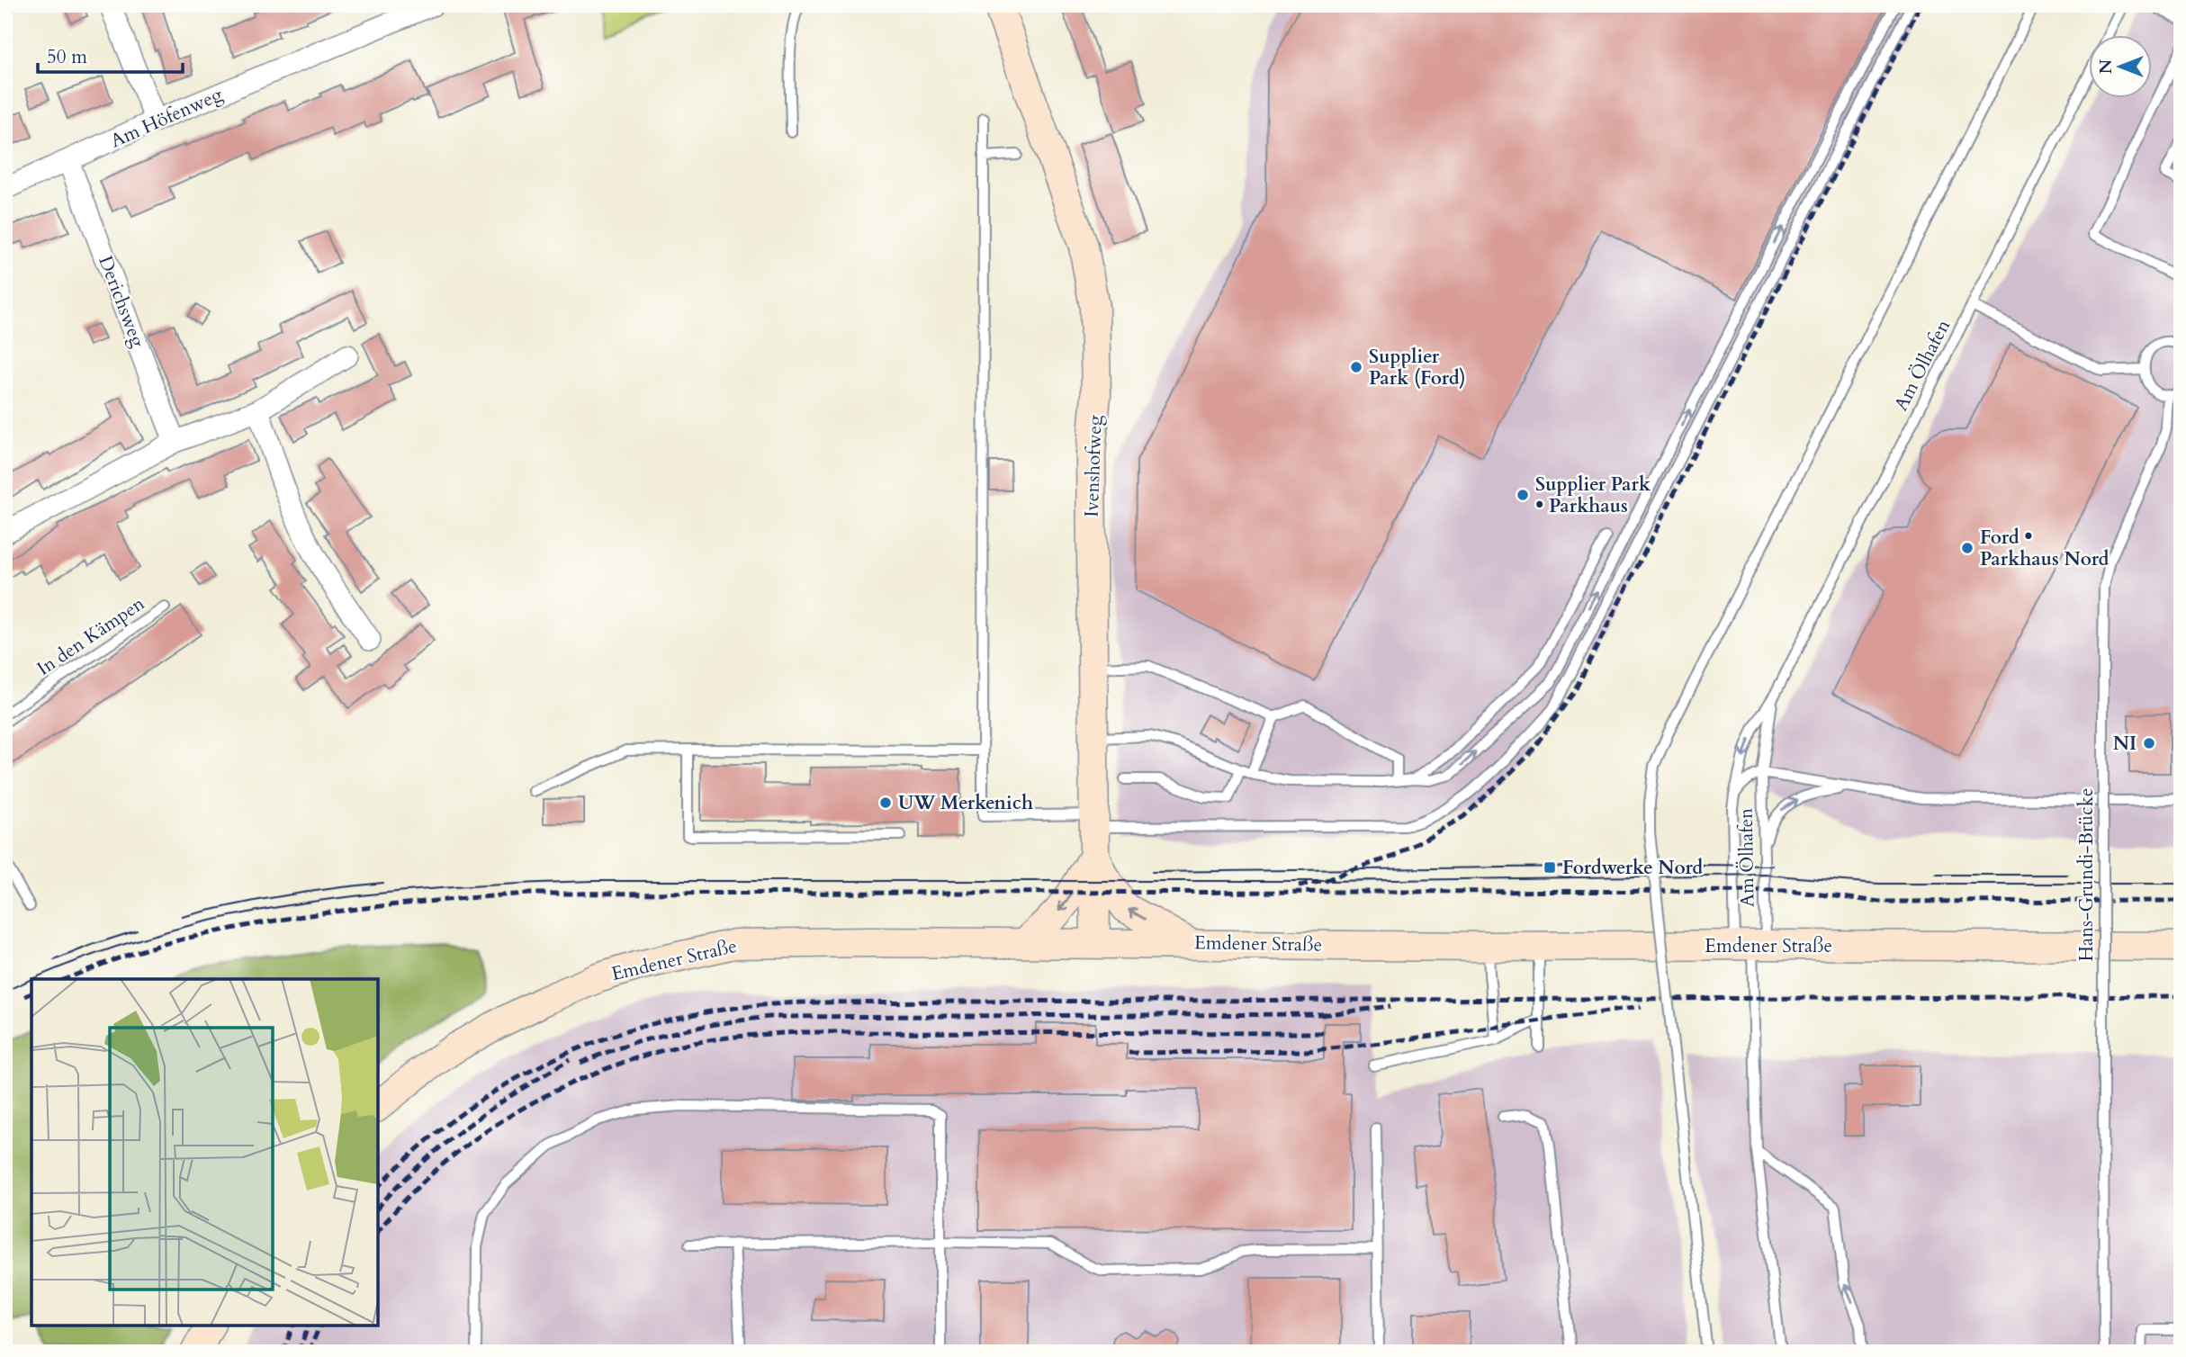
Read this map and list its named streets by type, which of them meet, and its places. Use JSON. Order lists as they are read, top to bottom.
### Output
{
  "streets": {
    "street": [
      "Am Höfenweg",
      "Derichsweg",
      "Ivenshofweg",
      "Emdener Straße"
    ],
    "lane": ["Am Ölhafen", "In den Kämpen", "Hans-Grundi-Brücke"]
  },
  "crossings": [
    ["Am Höfenweg", "Derichsweg"],
    ["Am Ölhafen", "Emdener Straße"],
    ["Ivenshofweg", "Emdener Straße"]
  ],
  "places": {
    "other": [
      "Supplier Park (Ford)",
      "Supplier Park • Parkhaus",
      "Ford • Parkhaus Nord",
      "NI",
      "UW Merkenich"
    ],
    "transit": ["Fordwerke Nord"]
  },
  "scale_bar": "50 m",
  "north": "left"
}
